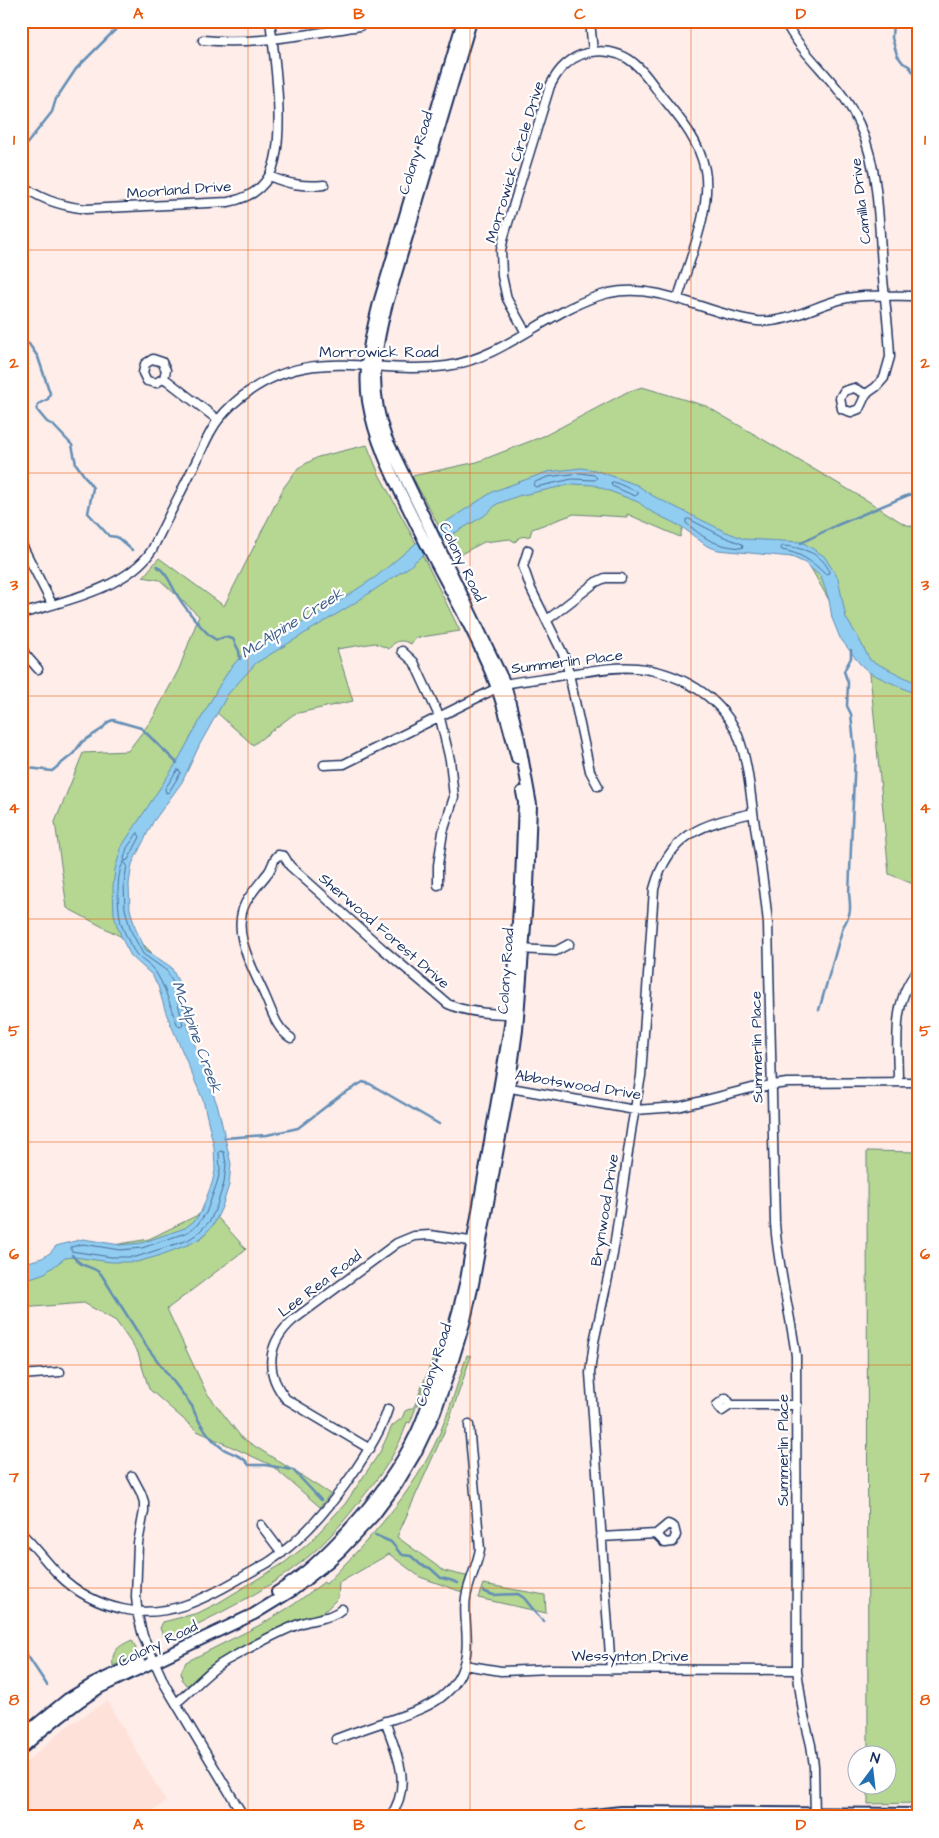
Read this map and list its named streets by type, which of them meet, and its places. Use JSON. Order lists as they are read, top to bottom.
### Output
{
  "streets": {
    "main road": ["Colony Road"],
    "street": [
      "Morrowick Circle Drive",
      "Moorland Drive",
      "Camilla Drive",
      "Morrowick Road",
      "Summerlin Place",
      "Sherwood Forest Drive",
      "Abbotswood Drive",
      "Brynwood Drive",
      "Lee Rea Road",
      "Wessynton Drive"
    ]
  },
  "crossings": [
    ["Colony Road", "Morrowick Road"],
    ["Colony Road", "Summerlin Place"],
    ["Colony Road", "Sherwood Forest Drive"],
    ["Colony Road", "Abbotswood Drive"],
    ["Colony Road", "Lee Rea Road"],
    ["Morrowick Circle Drive", "Morrowick Road"],
    ["Camilla Drive", "Morrowick Road"],
    ["Summerlin Place", "Abbotswood Drive"],
    ["Summerlin Place", "Brynwood Drive"],
    ["Summerlin Place", "Wessynton Drive"],
    ["Abbotswood Drive", "Brynwood Drive"],
    ["Brynwood Drive", "Wessynton Drive"]
  ],
  "water": ["McAlpine Creek"],
  "north": "top",
  "grid": {
    "columns": [
      "A",
      "B",
      "C",
      "D"
    ],
    "rows": [
      "1",
      "2",
      "3",
      "4",
      "5",
      "6",
      "7",
      "8"
    ]
  }
}
